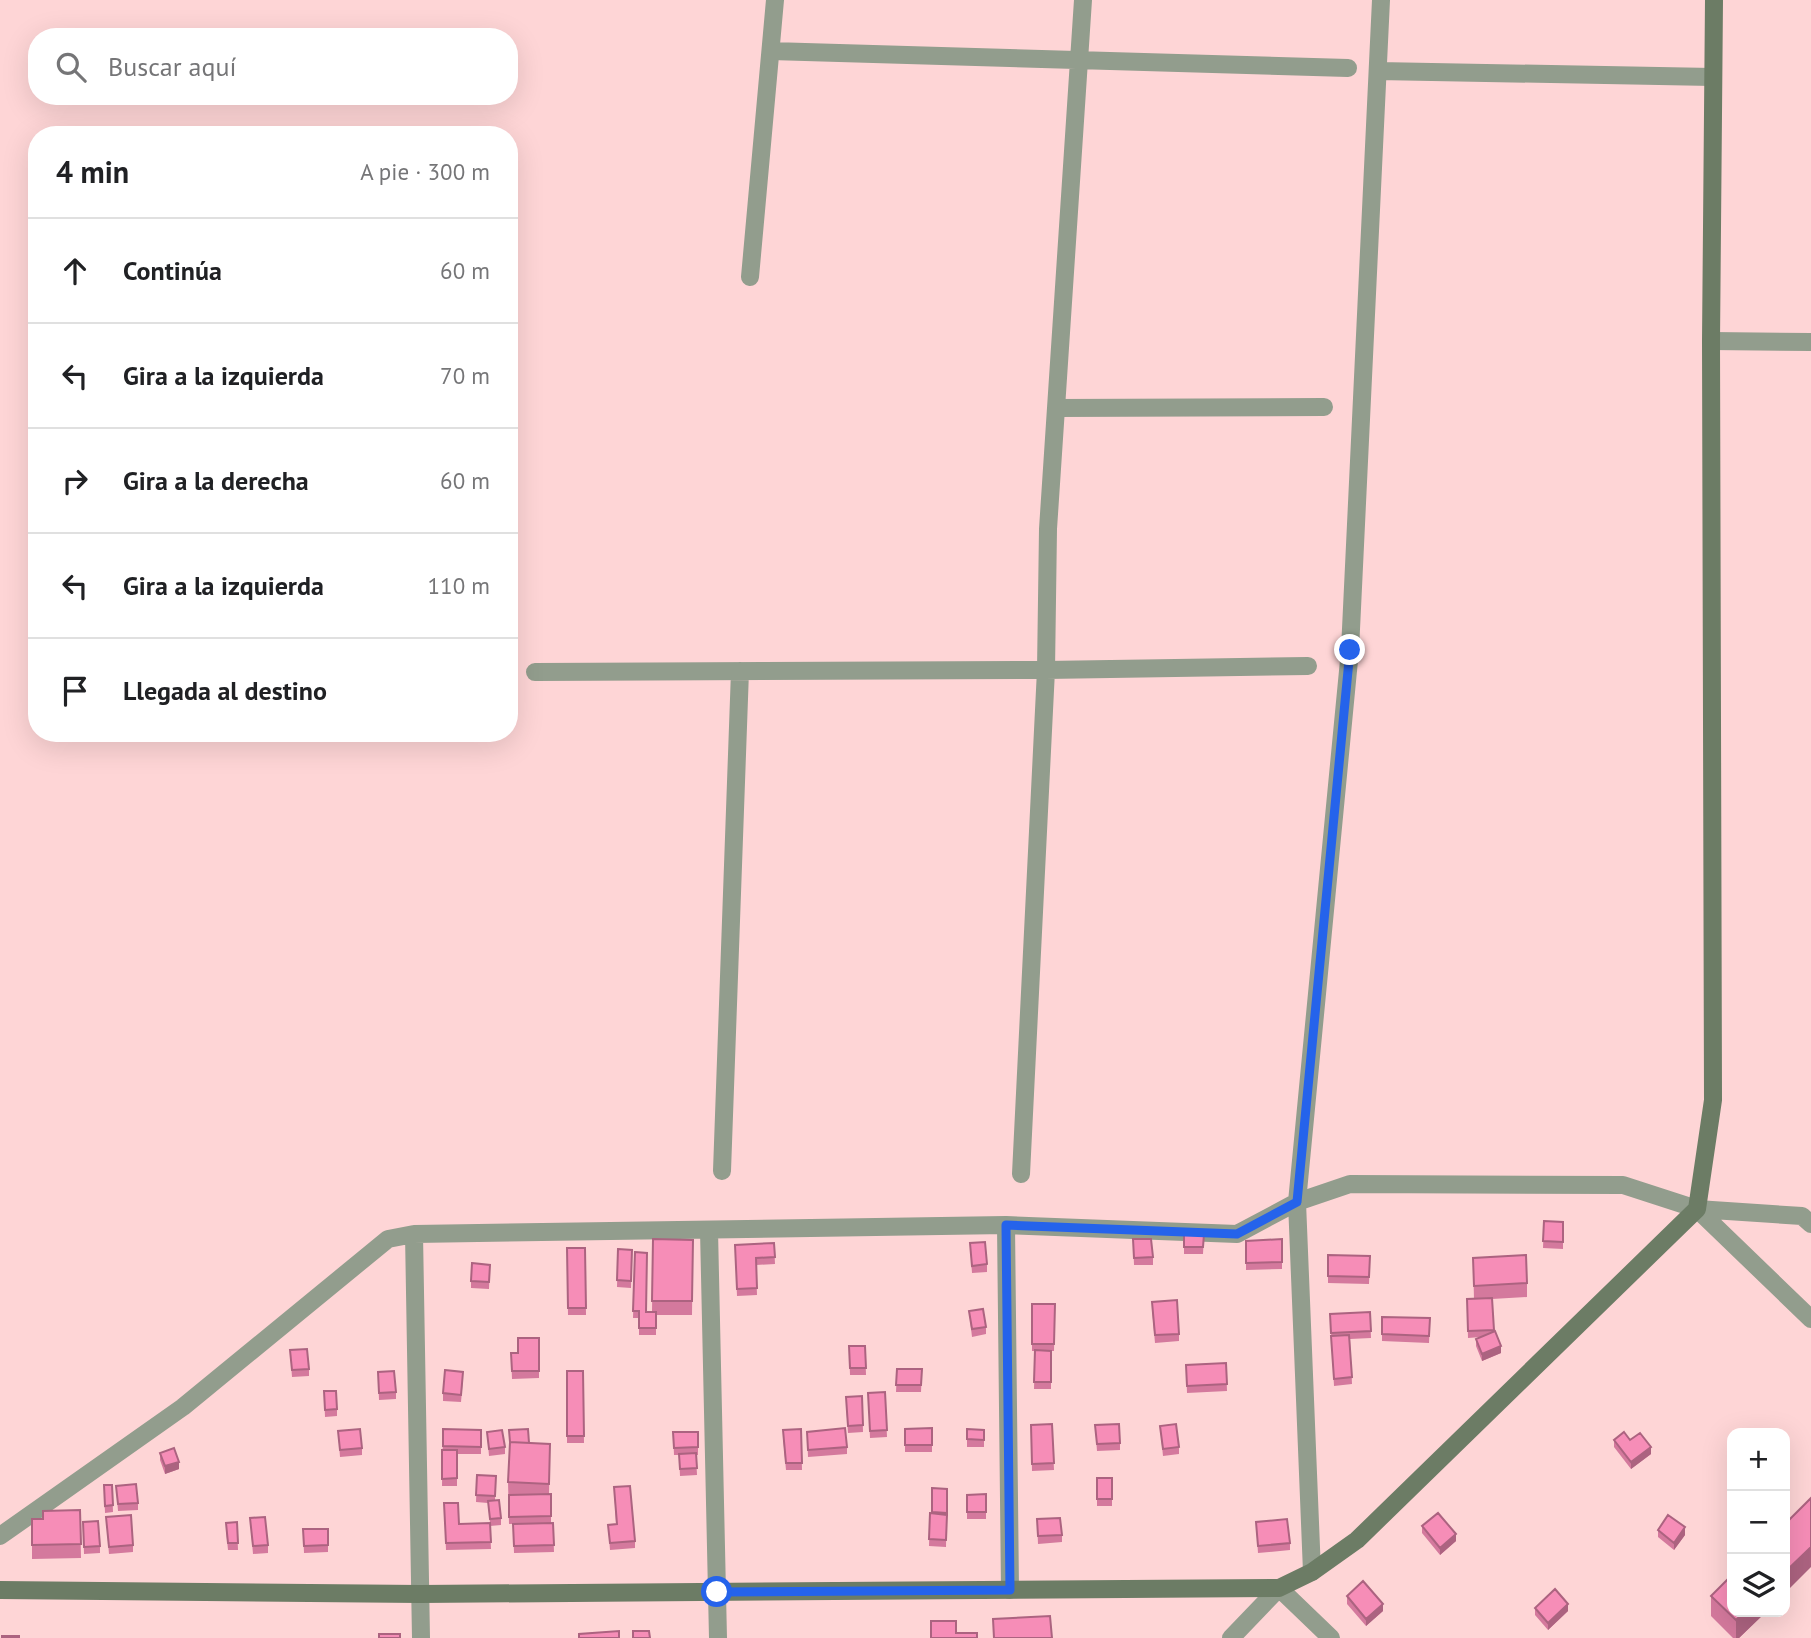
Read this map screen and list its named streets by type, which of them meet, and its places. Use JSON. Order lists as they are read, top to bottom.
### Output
{
  "page": {
    "search": "Buscar aquí",
    "heading": ["4 min", "A pie · 300 m"],
    "list": [
      ["Continúa", "60 m"],
      ["Gira a la izquierda", "70 m"],
      ["Gira a la derecha", "60 m"],
      ["Gira a la izquierda", "110 m"],
      "Llegada al destino"
    ],
    "map_buttons": ["+", "−"]
  }
}
